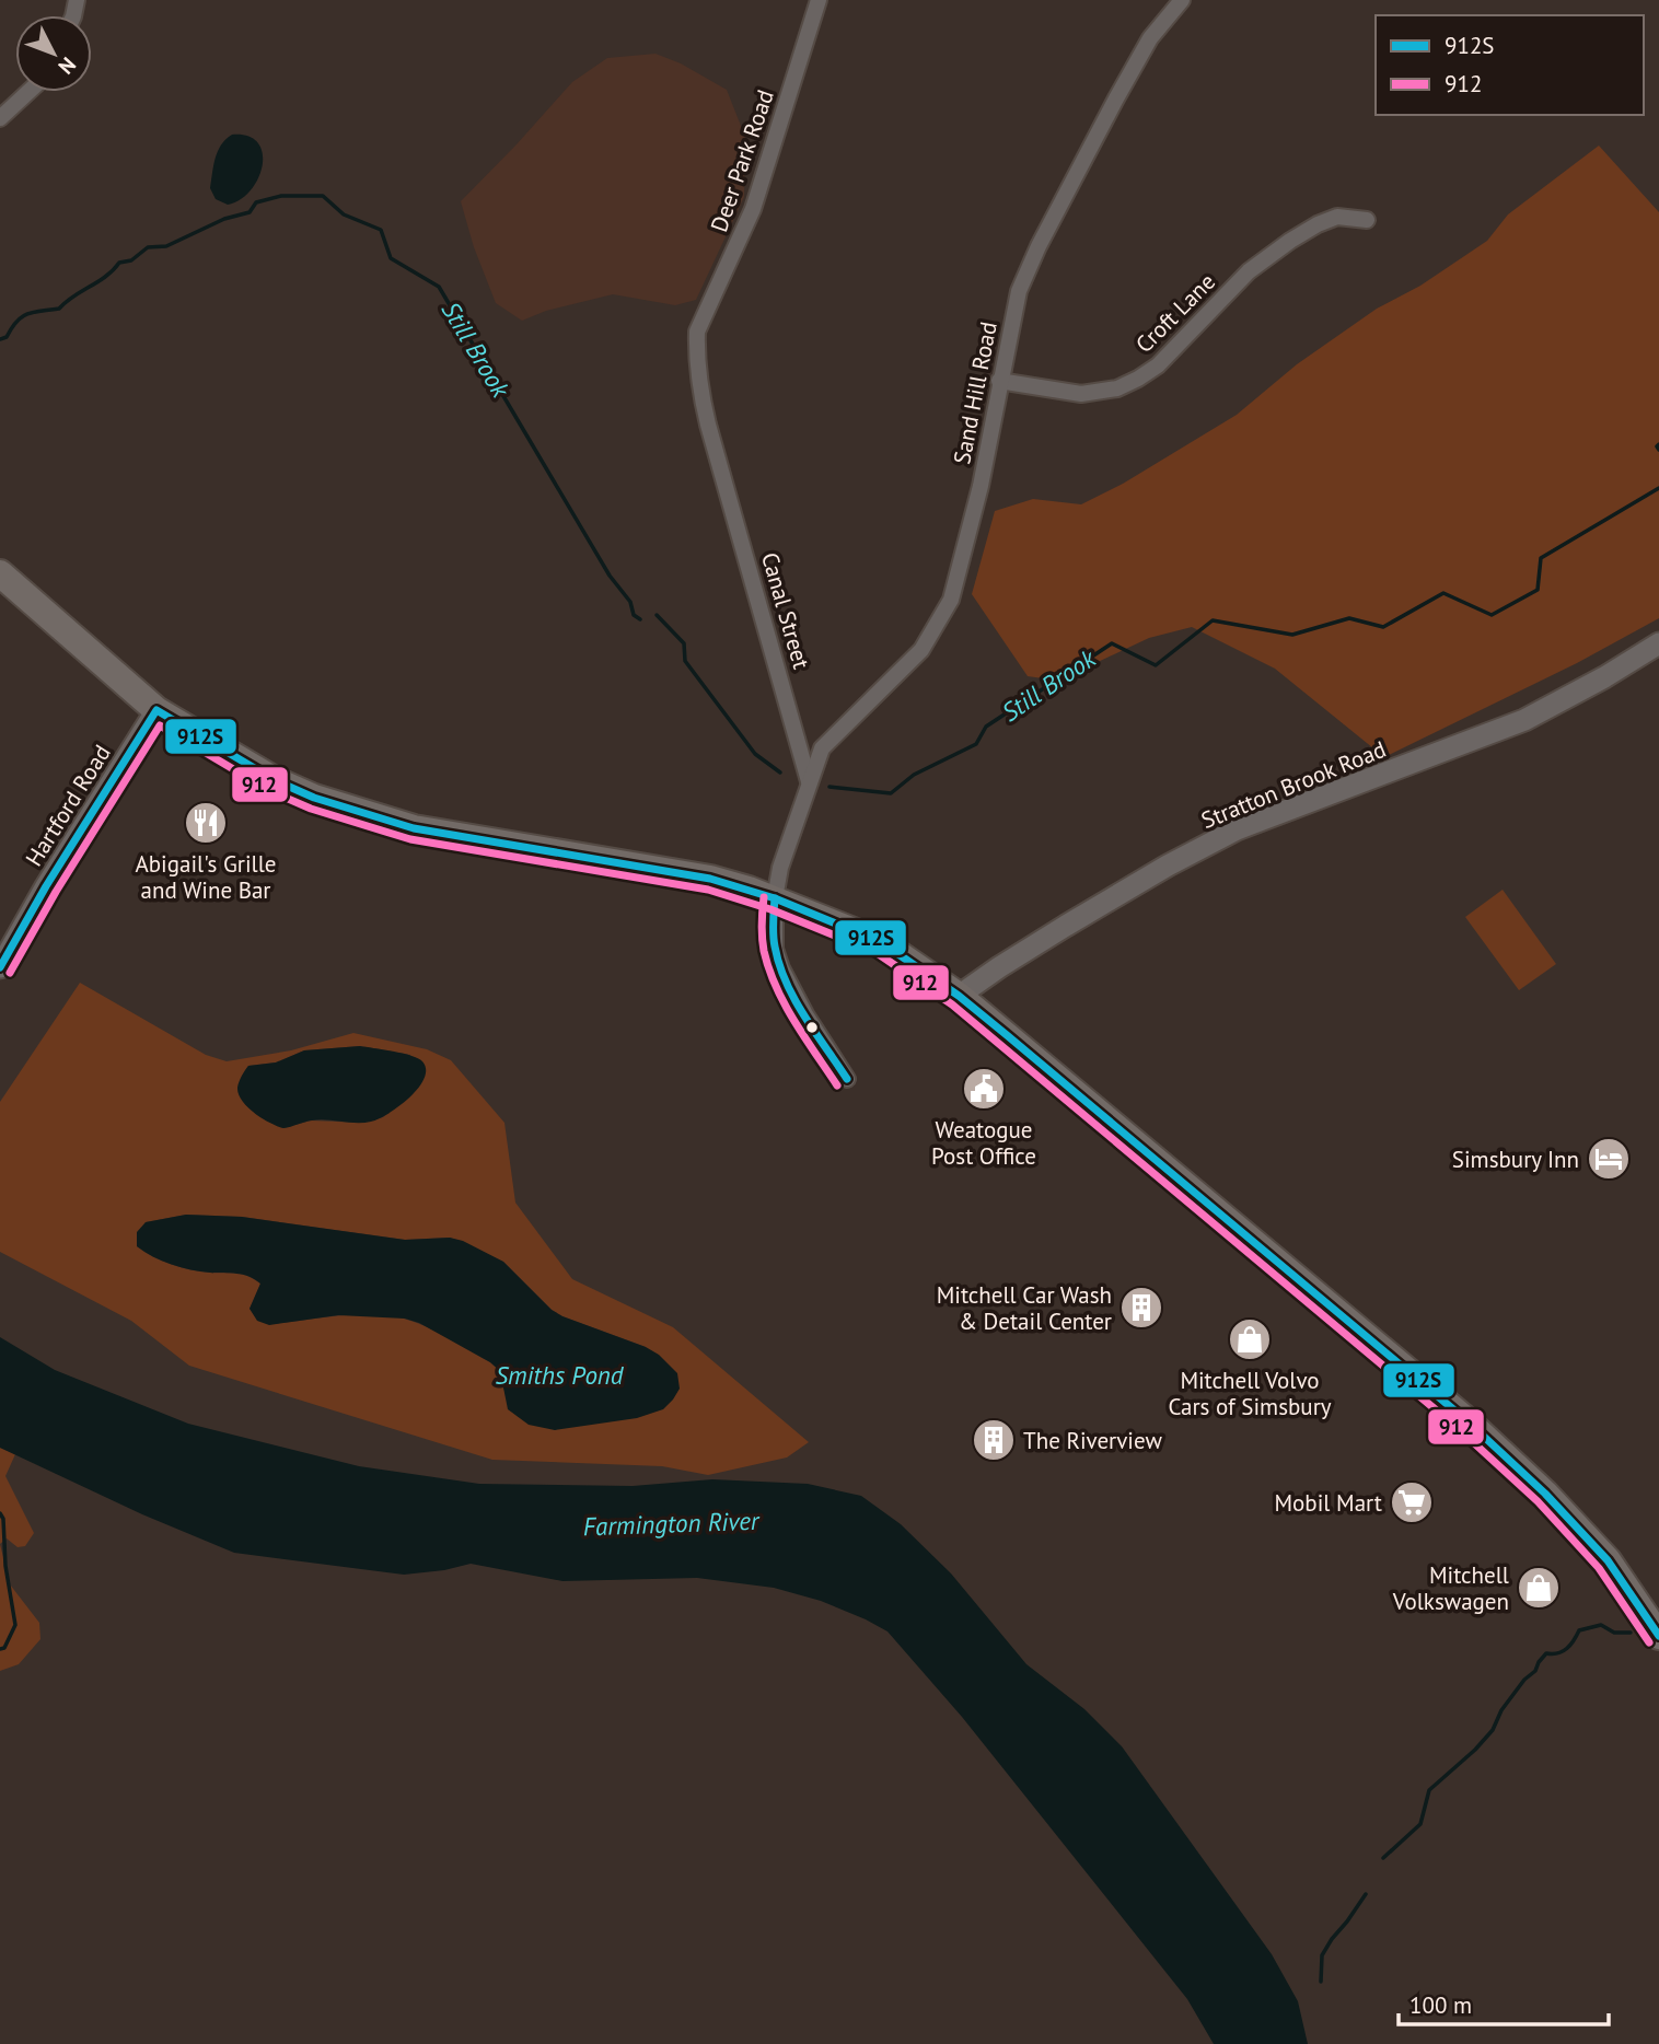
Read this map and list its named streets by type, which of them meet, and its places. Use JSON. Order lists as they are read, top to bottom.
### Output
{
  "streets": {
    "street": [
      "Deer Park Road",
      "Croft Lane",
      "Sand Hill Road",
      "Canal Street",
      "Stratton Brook Road",
      "Hartford Road"
    ]
  },
  "crossings": [
    ["Deer Park Road", "Canal Street"],
    ["Croft Lane", "Sand Hill Road"],
    ["Sand Hill Road", "Canal Street"]
  ],
  "water": ["Still Brook", "Smiths Pond", "Farmington River"],
  "places": {
    "restaurant": ["Abigail's Grille and Wine Bar"],
    "public building": ["Weatogue Post Office"],
    "hotel": ["Simsbury Inn"],
    "building": ["Mitchell Car Wash & Detail Center", "The Riverview"],
    "shop": ["Mitchell Volvo Cars of Simsbury", "Mitchell Volkswagen"],
    "supermarket": ["Mobil Mart"]
  },
  "lines": ["transit line 912S", "transit line 912"],
  "legend": ["912S", "912"],
  "scale_bar": "100 m",
  "north": "bottom right"
}
